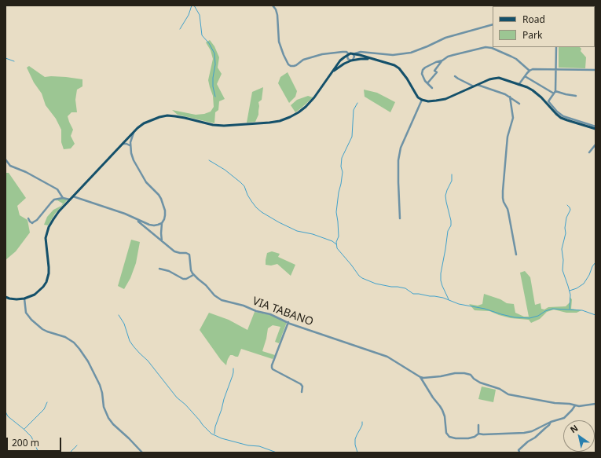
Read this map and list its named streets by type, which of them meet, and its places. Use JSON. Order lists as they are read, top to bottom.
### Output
{
  "streets": {
    "street": ["VIA TABANO"]
  },
  "legend": ["Road", "Park"],
  "scale_bar": "200 m",
  "north": "top left"
}
